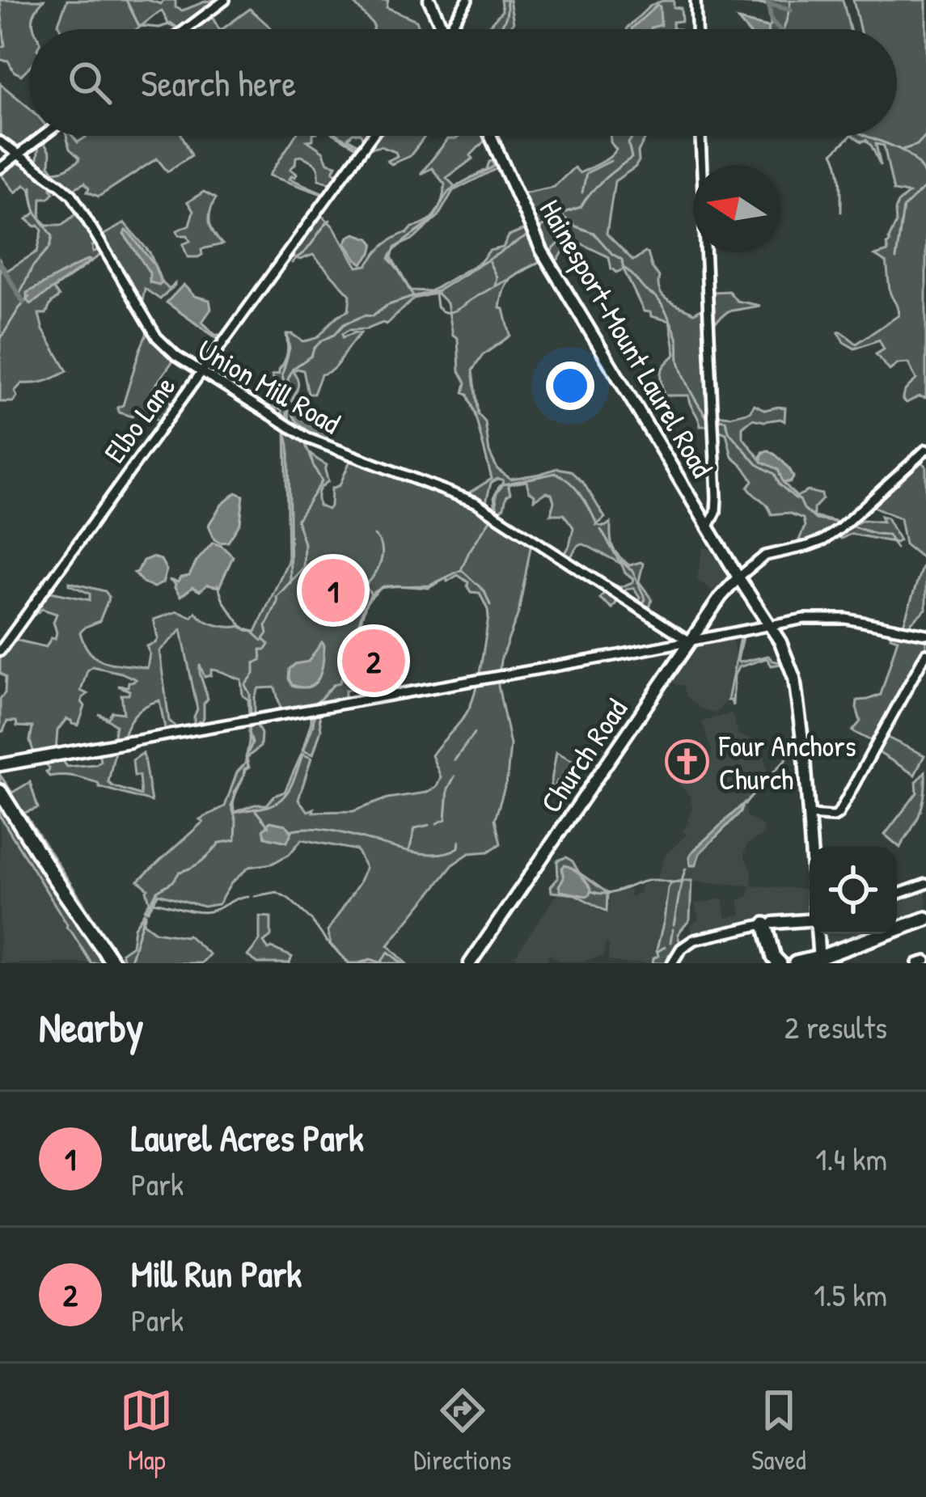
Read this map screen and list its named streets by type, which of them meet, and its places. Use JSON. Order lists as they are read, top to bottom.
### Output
{
  "streets": {
    "main road": ["Hainesport-Mount Laurel Road", "Church Road"],
    "street": ["Union Mill Road", "Elbo Lane"]
  },
  "crossings": [
    ["Hainesport-Mount Laurel Road", "Church Road"],
    ["Union Mill Road", "Elbo Lane"],
    ["Union Mill Road", "Church Road"]
  ],
  "places": {
    "church": ["Four Anchors Church"]
  },
  "north": "left",
  "page": {
    "search": "Search here",
    "pins": ["1", "2"],
    "heading": ["Nearby", "2 results"],
    "list": [
      {
        "mark": "1",
        "name": "Laurel Acres Park",
        "note": "Park",
        "value": "1.4 km"
      },
      {
        "mark": "2",
        "name": "Mill Run Park",
        "note": "Park",
        "value": "1.5 km"
      }
    ],
    "nav": ["Map", "Directions", "Saved"]
  }
}
